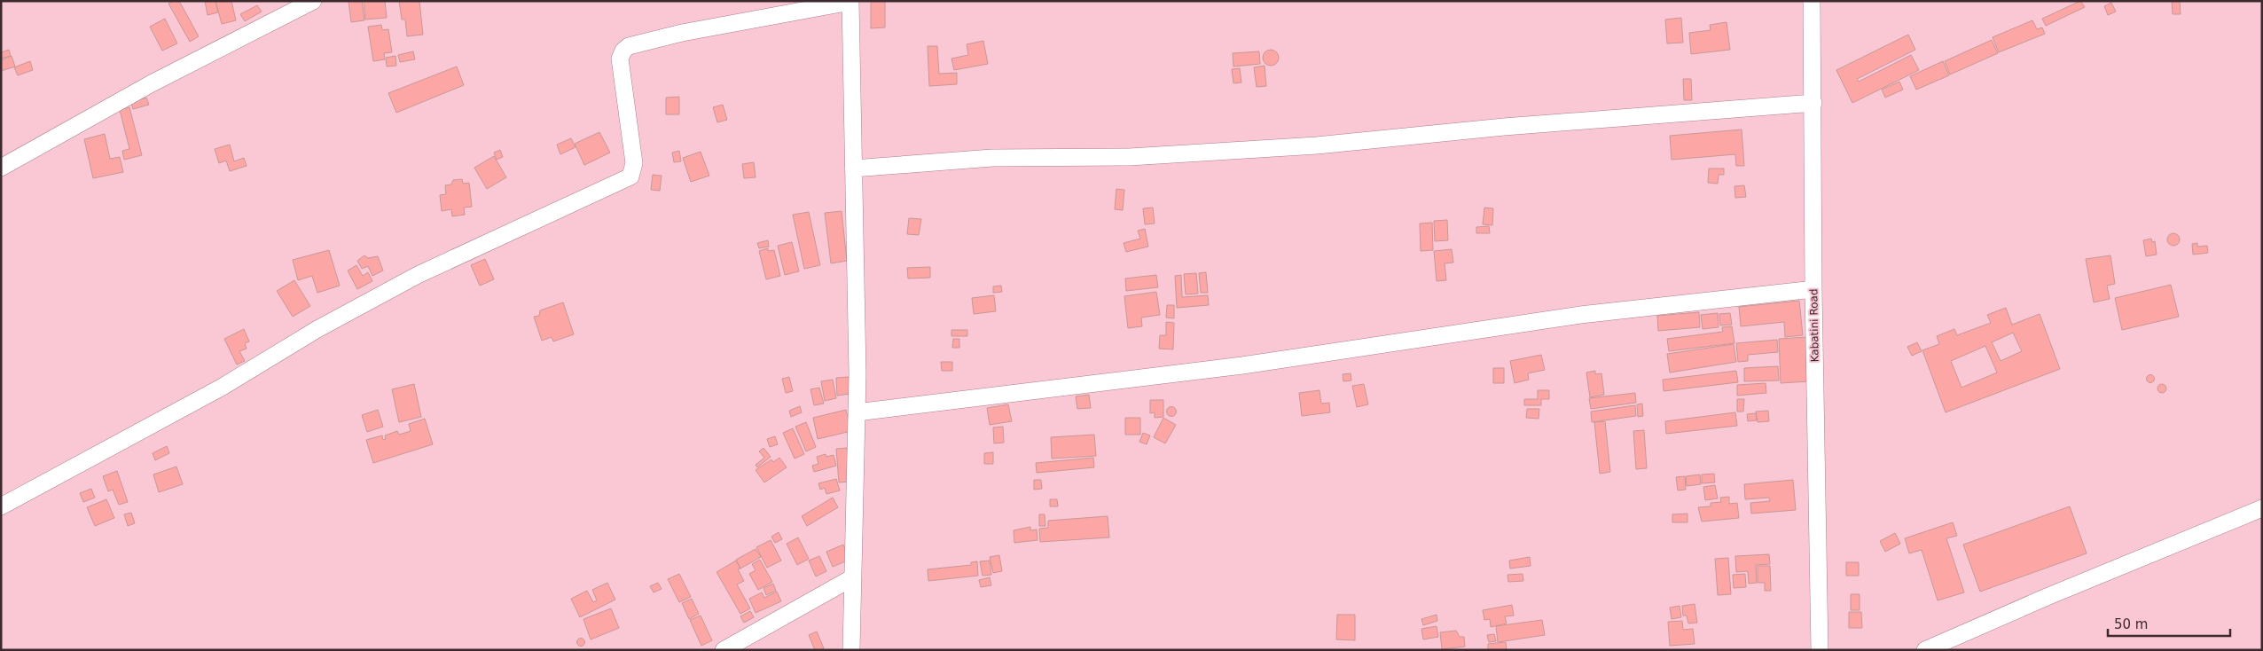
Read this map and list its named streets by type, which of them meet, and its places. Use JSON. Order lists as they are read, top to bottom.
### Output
{
  "streets": {
    "street": ["Kabatini Road"]
  },
  "scale_bar": "50 m"
}
